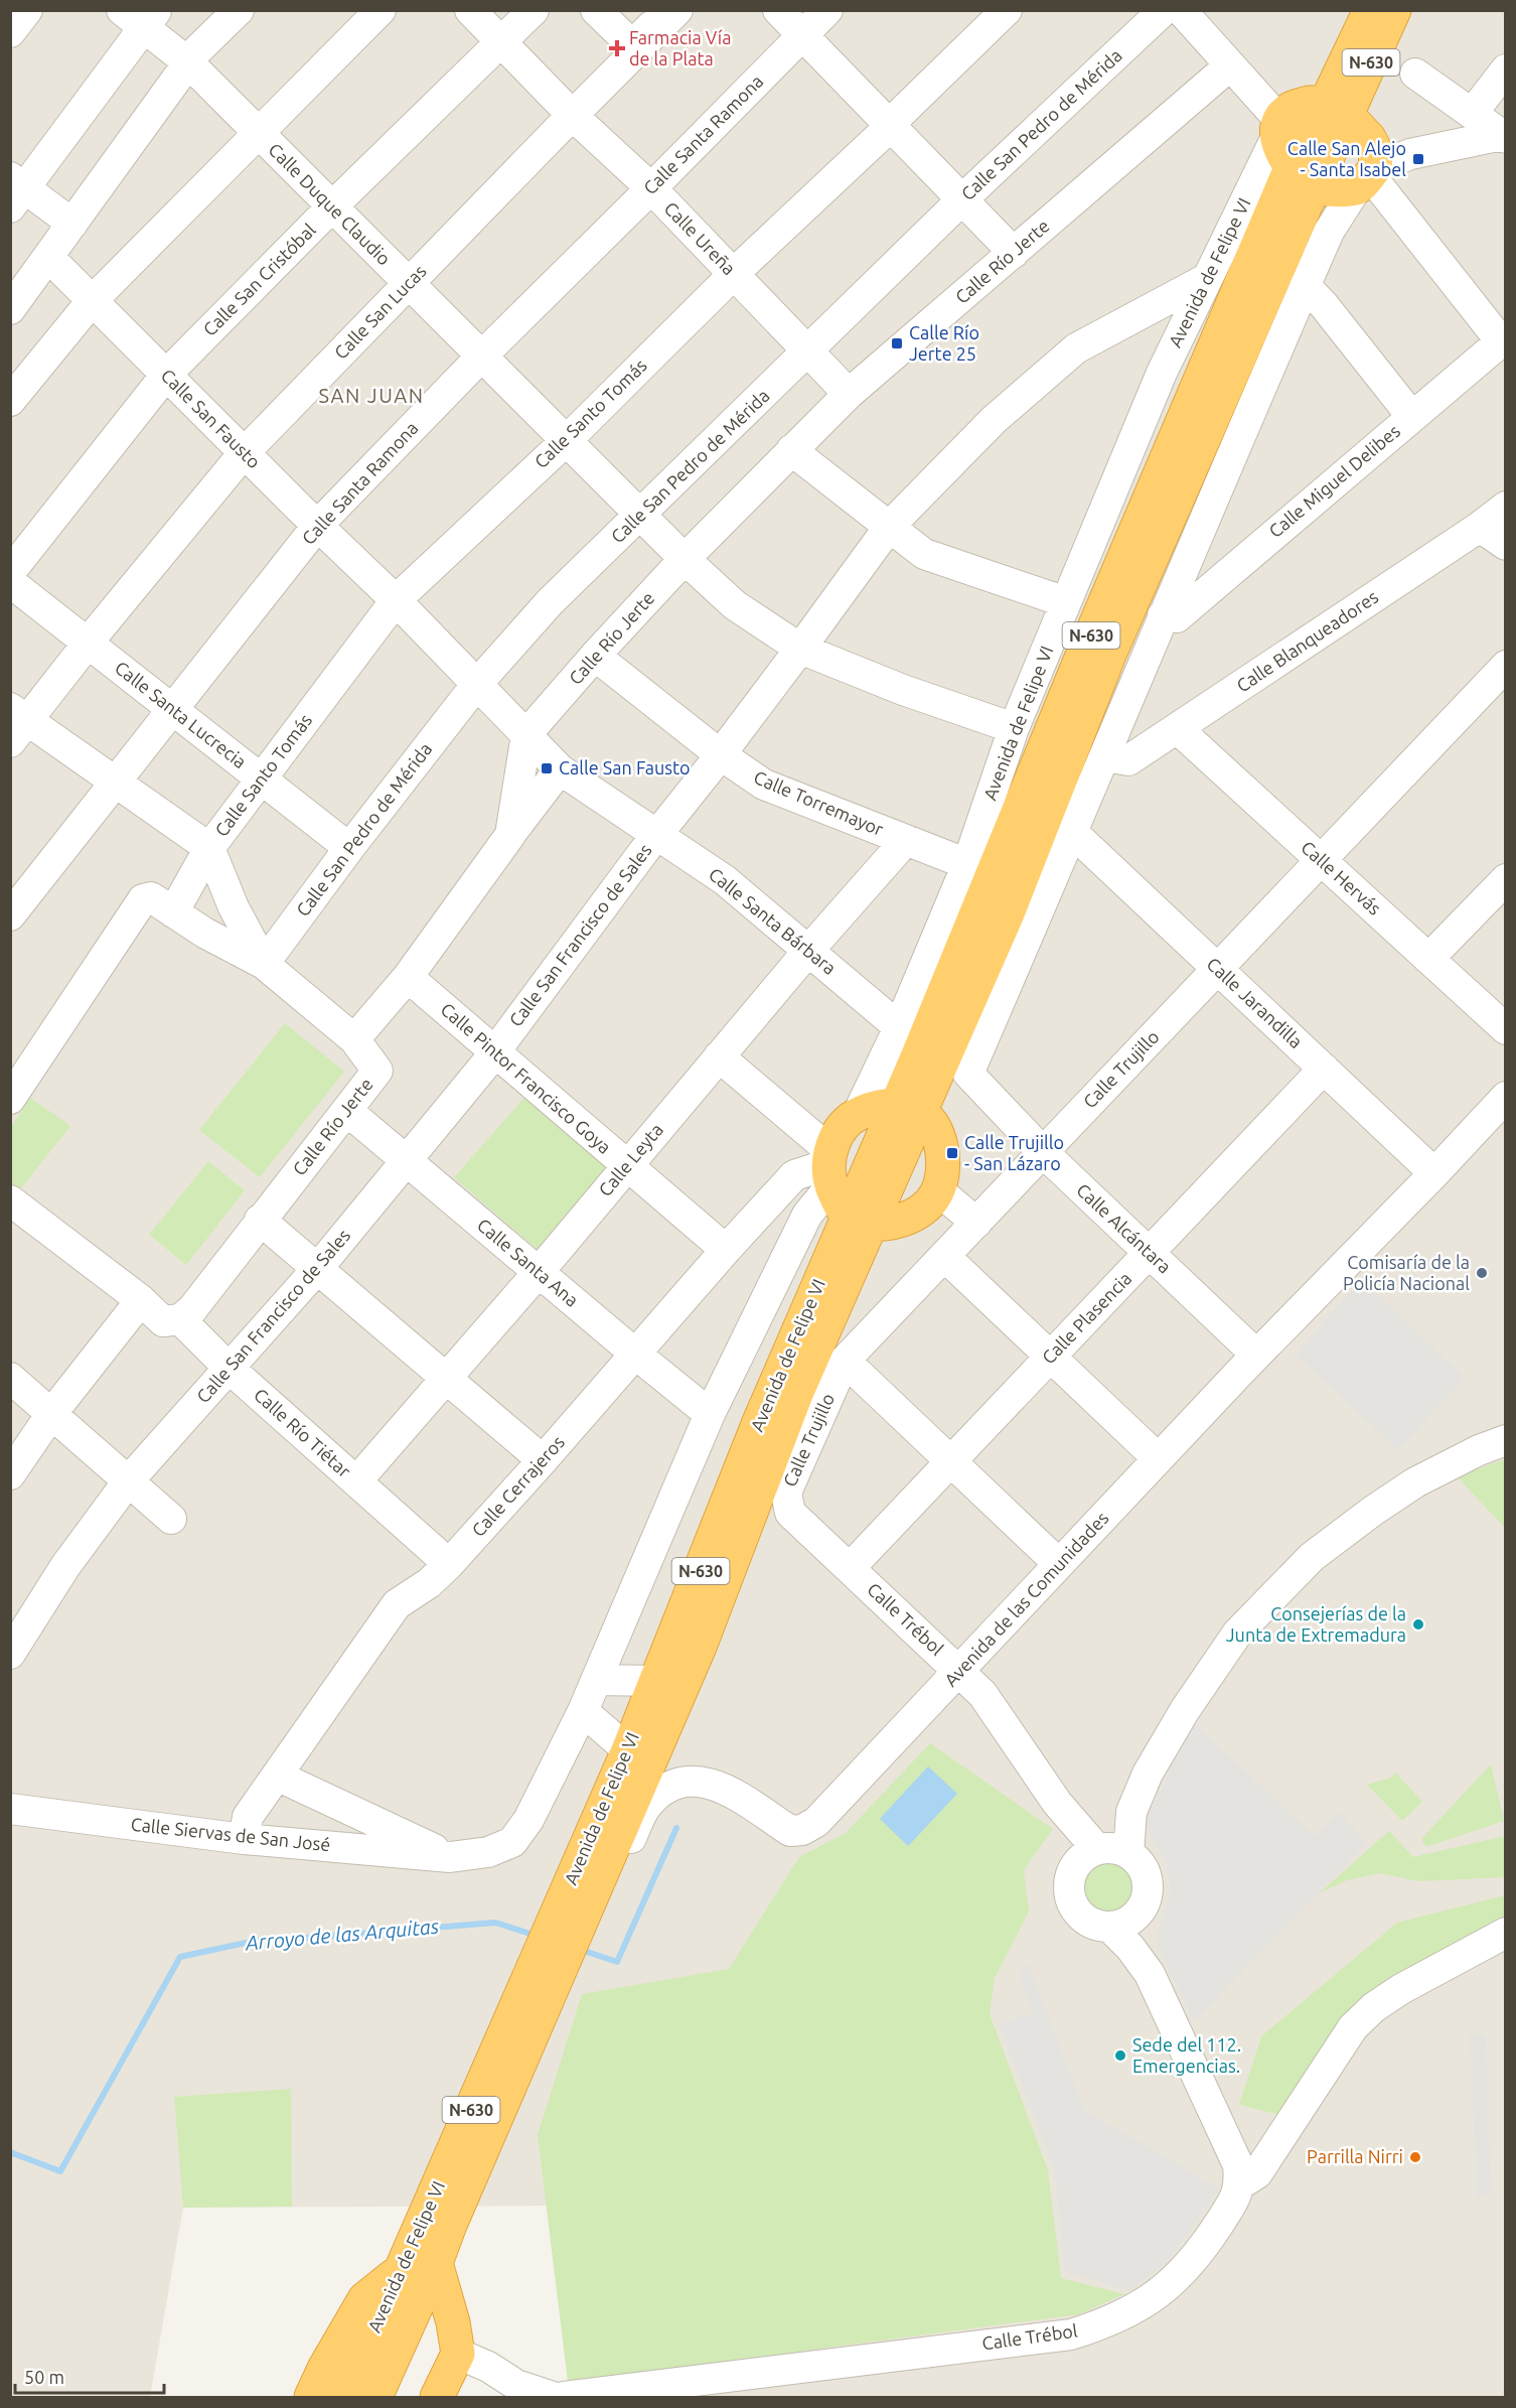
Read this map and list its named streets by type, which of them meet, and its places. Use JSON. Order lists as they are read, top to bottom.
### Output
{
  "streets": {
    "highway": ["N-630", "Avenida de Felipe VI"],
    "street": [
      "Calle San Pedro de Mérida",
      "Calle Santa Ramona",
      "Calle Duque Claudio",
      "Calle Ureña",
      "Calle Río Jerte",
      "Calle San Cristóbal",
      "Calle San Lucas",
      "Calle Santo Tomás",
      "Calle San Fausto",
      "Calle Miguel Delibes",
      "Calle Blanqueadores",
      "Calle Santa Lucrecia",
      "Calle Torremayor",
      "Calle Hervás",
      "Calle Santa Bárbara",
      "Calle San Francisco de Sales",
      "Calle Jarandilla",
      "Calle Trujillo",
      "Calle Pintor Francisco Goya",
      "Calle Leyta",
      "Calle Alcántara",
      "Calle Santa Ana",
      "Calle Plasencia",
      "Calle Río Tiétar",
      "Calle Cerrajeros",
      "Avenida de las Comunidades",
      "Calle Trébol",
      "Calle Siervas de San José"
    ]
  },
  "crossings": [
    ["N-630", "Avenida de Felipe VI"],
    ["Calle San Pedro de Mérida", "Calle Duque Claudio"],
    ["Calle San Pedro de Mérida", "Calle Ureña"],
    ["Calle San Pedro de Mérida", "Calle San Fausto"],
    ["Calle San Pedro de Mérida", "Calle Santa Lucrecia"],
    ["Calle Santa Ramona", "Calle Duque Claudio"],
    ["Calle Santa Ramona", "Calle Ureña"],
    ["Calle Santa Ramona", "Calle San Fausto"],
    ["Calle Santa Ramona", "Calle Santa Lucrecia"],
    ["Calle Duque Claudio", "Calle Río Jerte"],
    ["Calle Duque Claudio", "Avenida de Felipe VI"],
    ["Calle Duque Claudio", "Calle San Cristóbal"],
    ["Calle Duque Claudio", "Calle San Lucas"],
    ["Calle Duque Claudio", "Calle Santo Tomás"],
    ["Calle Duque Claudio", "Calle San Francisco de Sales"],
    ["Calle Ureña", "Calle Río Jerte"],
    ["Calle Ureña", "Calle San Cristóbal"],
    ["Calle Ureña", "Calle San Lucas"],
    ["Calle Ureña", "Calle Santo Tomás"],
    ["Calle Río Jerte", "Calle San Fausto"],
    ["Calle Río Jerte", "Calle Torremayor"],
    ["Calle Río Jerte", "Calle Santa Bárbara"],
    ["Calle Río Jerte", "Calle Santa Ana"],
    ["Calle Río Jerte", "Calle Río Tiétar"],
    ["Avenida de Felipe VI", "Calle Torremayor"],
    ["Avenida de Felipe VI", "Calle Santa Bárbara"],
    ["Avenida de Felipe VI", "Calle San Francisco de Sales"],
    ["Avenida de Felipe VI", "Avenida de las Comunidades"],
    ["Calle San Cristóbal", "Calle San Fausto"],
    ["Calle San Lucas", "Calle San Fausto"],
    ["Calle San Lucas", "Calle Santa Lucrecia"],
    ["Calle Santo Tomás", "Calle San Fausto"],
    ["Calle Santo Tomás", "Calle Santa Lucrecia"],
    ["Calle San Fausto", "Calle Santa Bárbara"],
    ["Calle Blanqueadores", "Calle Hervás"],
    ["Calle Torremayor", "Calle San Francisco de Sales"],
    ["Calle Torremayor", "Calle Leyta"],
    ["Calle Hervás", "Calle Trujillo"],
    ["Calle Santa Bárbara", "Calle San Francisco de Sales"],
    ["Calle Santa Bárbara", "Calle Leyta"],
    ["Calle San Francisco de Sales", "Calle Pintor Francisco Goya"],
    ["Calle San Francisco de Sales", "Calle Santa Ana"],
    ["Calle San Francisco de Sales", "Calle Río Tiétar"],
    ["Calle Jarandilla", "Calle Trujillo"],
    ["Calle Jarandilla", "Calle Alcántara"],
    ["Calle Jarandilla", "Calle Plasencia"],
    ["Calle Jarandilla", "Avenida de las Comunidades"],
    ["Calle Trujillo", "Calle Alcántara"],
    ["Calle Trujillo", "Calle Trébol"],
    ["Calle Pintor Francisco Goya", "Calle Leyta"],
    ["Calle Pintor Francisco Goya", "Calle Cerrajeros"],
    ["Calle Leyta", "Calle Santa Ana"],
    ["Calle Leyta", "Calle Río Tiétar"],
    ["Calle Alcántara", "Calle Plasencia"],
    ["Calle Alcántara", "Avenida de las Comunidades"],
    ["Calle Santa Ana", "Calle Cerrajeros"],
    ["Calle Plasencia", "Calle Trébol"],
    ["Calle Río Tiétar", "Calle Cerrajeros"],
    ["Calle Cerrajeros", "Calle Siervas de San José"],
    ["Avenida de las Comunidades", "Calle Trébol"]
  ],
  "districts": ["SAN JUAN"],
  "water": ["Arroyo de las Arquitas"],
  "places": {
    "health": ["Farmacia Vía de la Plata"],
    "transit": [
      "Calle San Alejo - Santa Isabel",
      "Calle Río Jerte 25",
      "Calle San Fausto",
      "Calle Trujillo - San Lázaro"
    ],
    "other": [
      "Comisaría de la Policía Nacional",
      "Consejerías de la Junta de Extremadura",
      "Sede del 112. Emergencias.",
      "Parrilla Nirri"
    ]
  },
  "scale_bar": "50 m"
}
